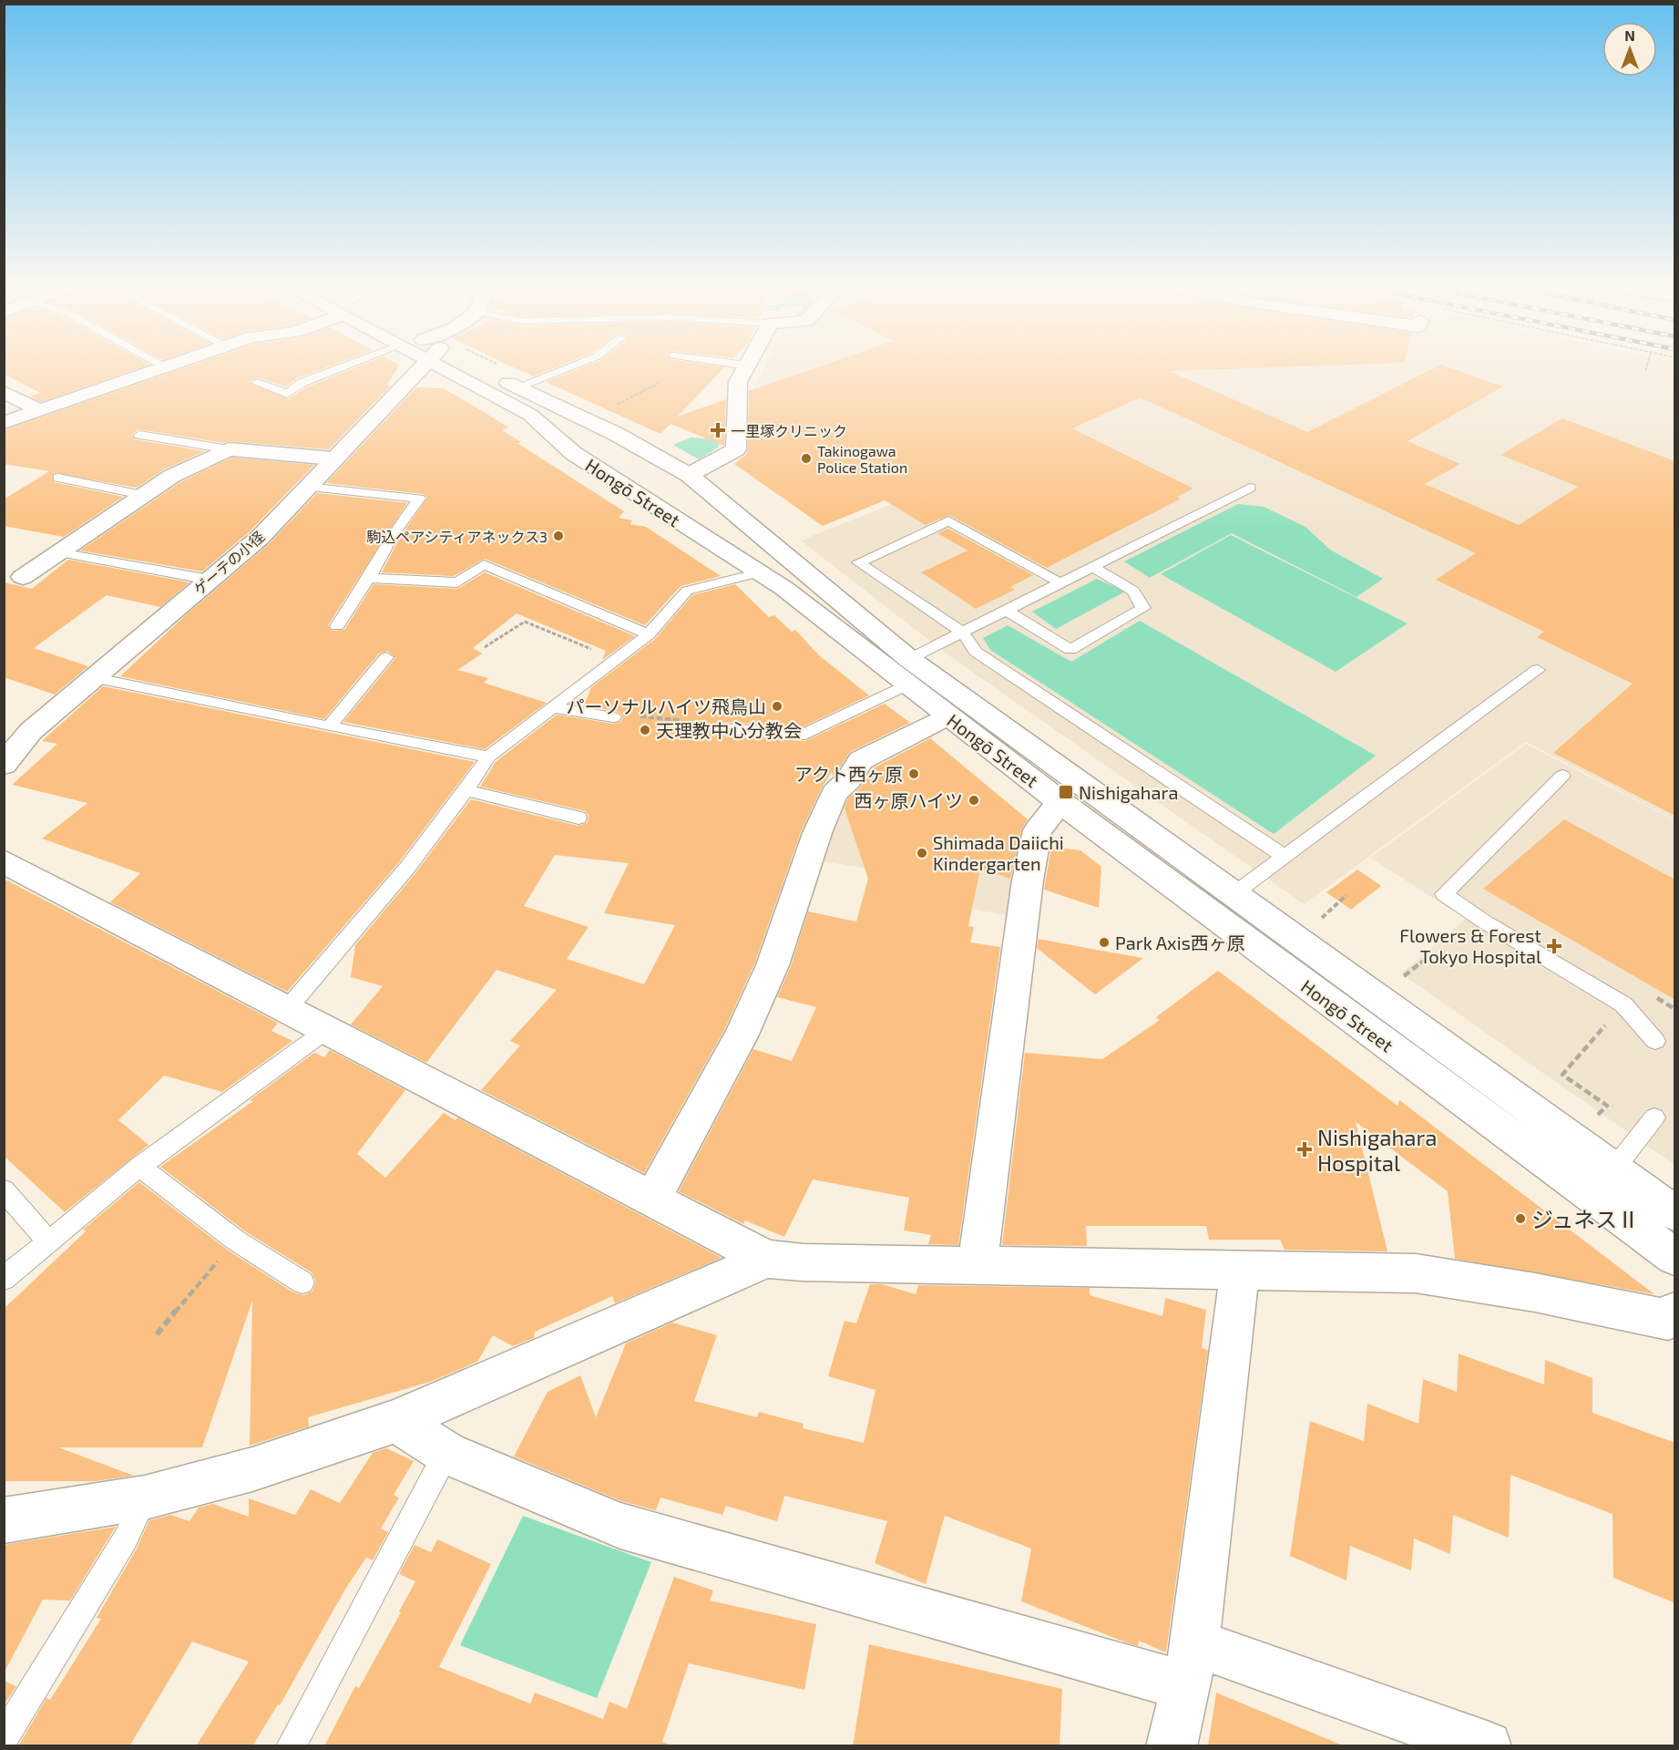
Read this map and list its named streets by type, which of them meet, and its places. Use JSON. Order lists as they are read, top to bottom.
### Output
{
  "streets": {
    "street": ["Hongō Street", "ゲーテの小径"]
  },
  "places": {
    "health": ["一里塚クリニック", "Flowers & Forest Tokyo Hospital", "Nishigahara Hospital"],
    "other": [
      "Takinogawa Police Station",
      "駒込ペアシティアネックス3",
      "パーソナルハイツ飛鳥山",
      "天理教中心分教会",
      "アクト西ヶ原",
      "西ヶ原ハイツ",
      "Shimada Daiichi Kindergarten",
      "Park Axis西ヶ原",
      "ジュネスⅡ"
    ],
    "transit": ["Nishigahara"]
  },
  "north": "top"
}
